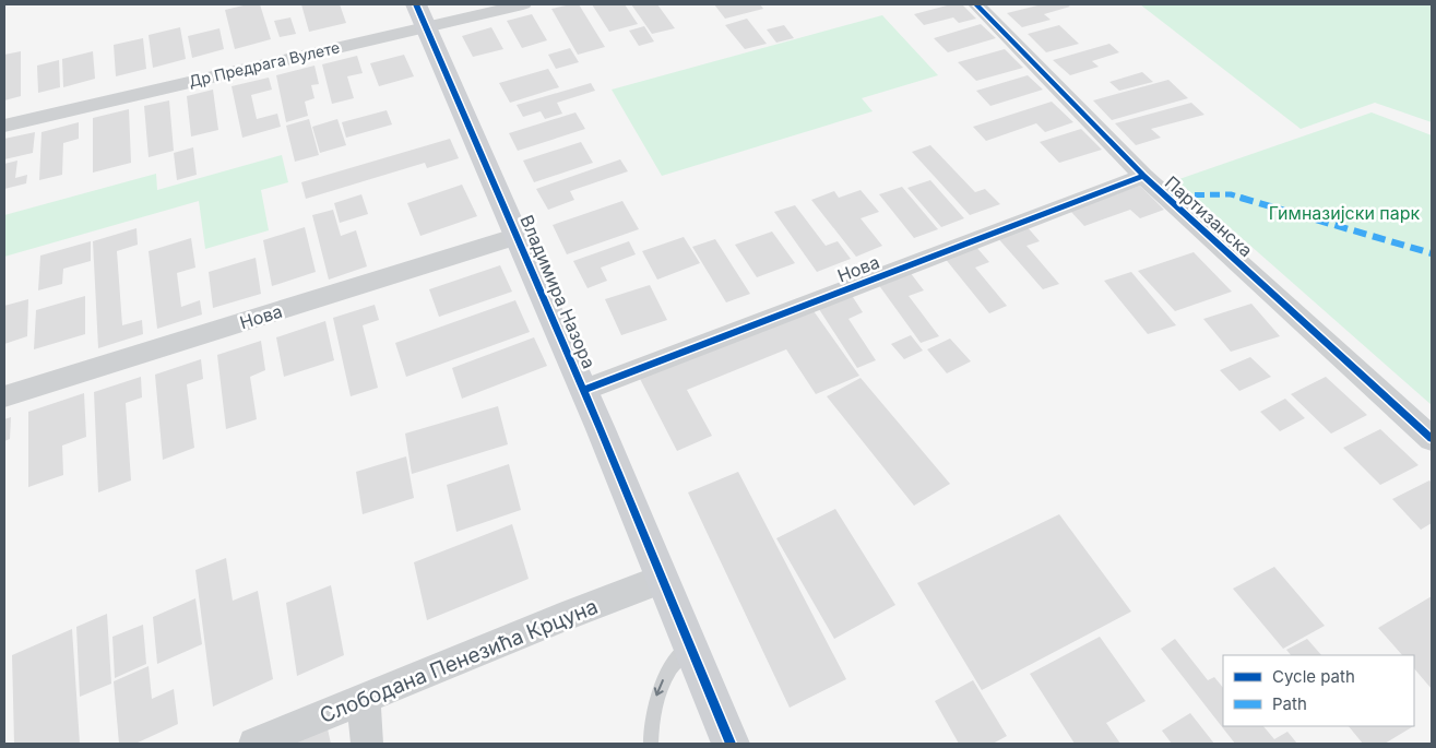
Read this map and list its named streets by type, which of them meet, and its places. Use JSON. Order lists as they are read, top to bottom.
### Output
{
  "streets": {
    "street": [
      "Др Предрага Вулете",
      "Партизанска",
      "Нова",
      "Владимира Назора",
      "Слободана Пенезића Крцуна"
    ]
  },
  "crossings": [
    ["Др Предрага Вулете", "Владимира Назора"],
    ["Партизанска", "Нова"],
    ["Нова", "Владимира Назора"],
    ["Владимира Назора", "Слободана Пенезића Крцуна"]
  ],
  "parks": ["Гимназијски парк"],
  "legend": ["Cycle path", "Path"]
}
